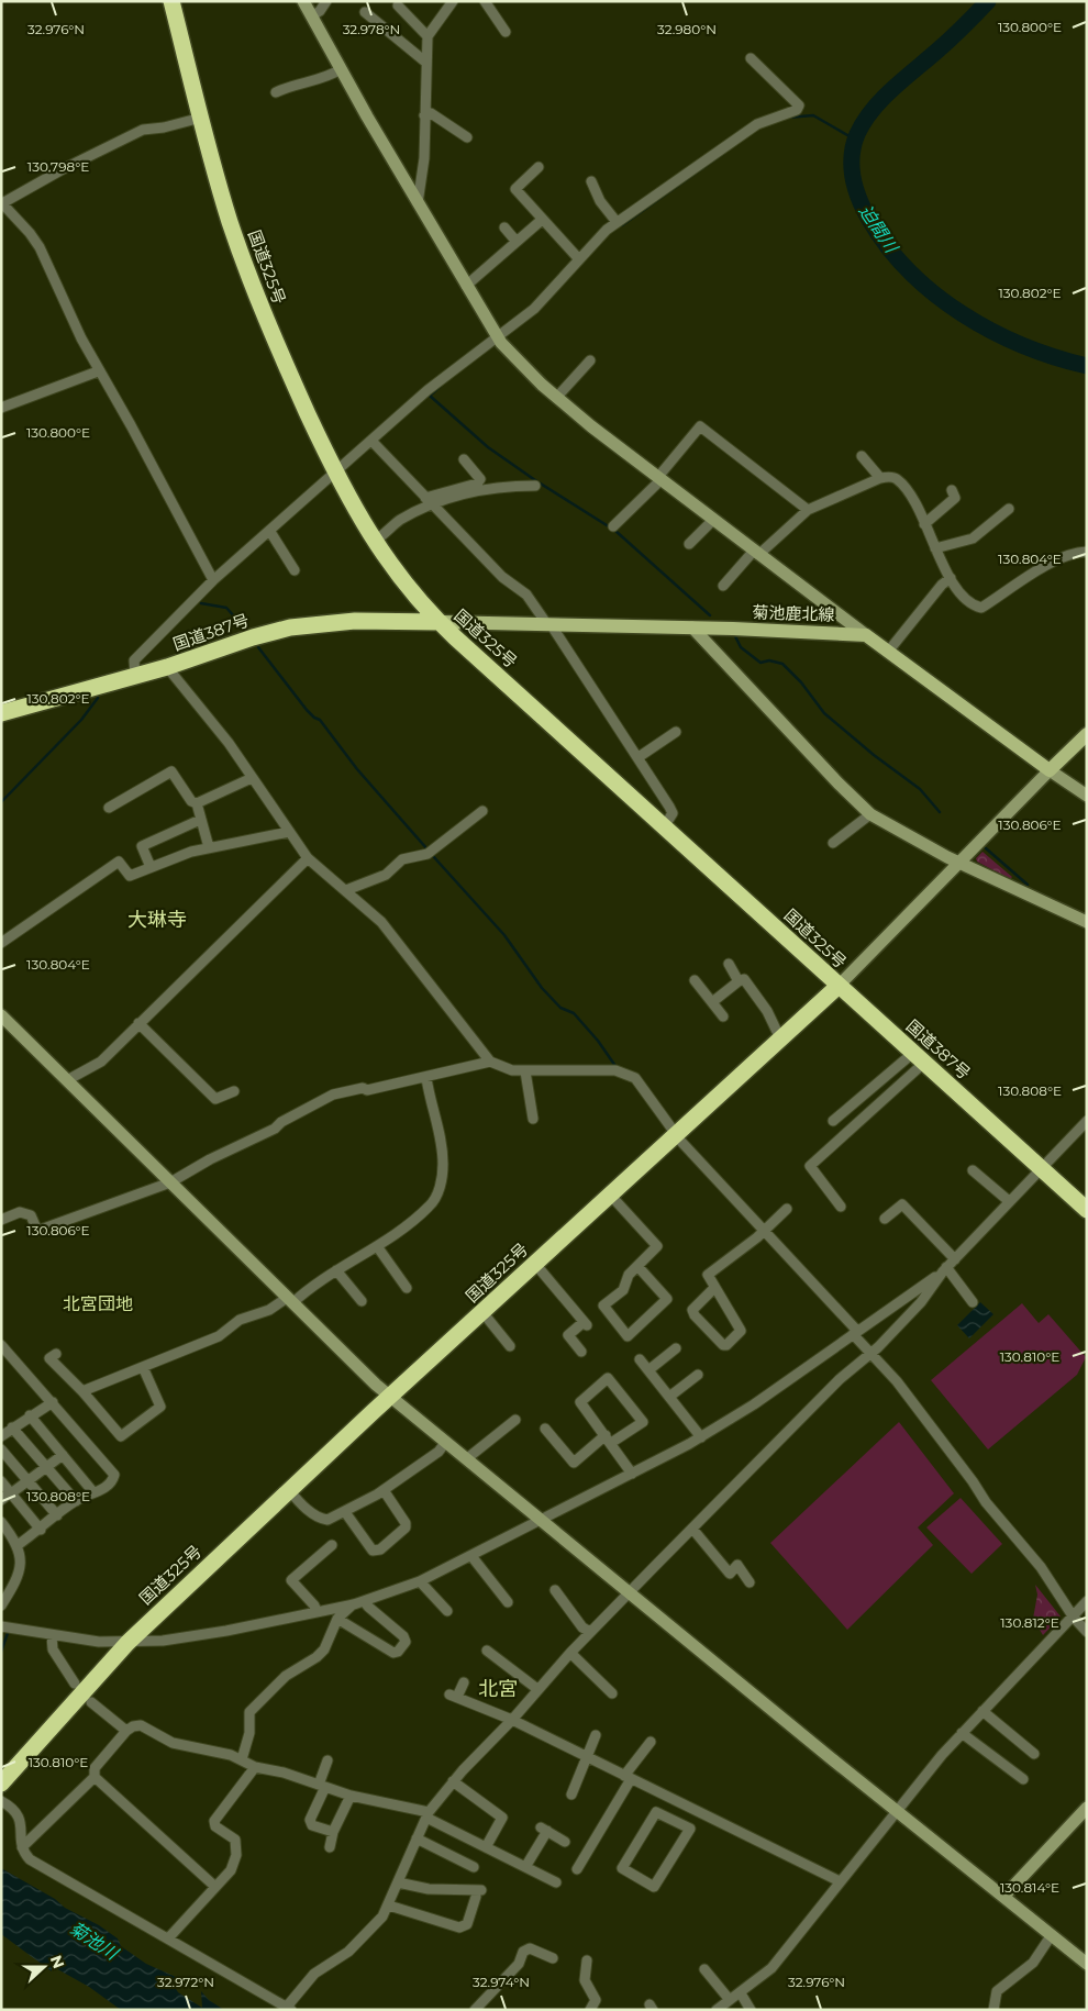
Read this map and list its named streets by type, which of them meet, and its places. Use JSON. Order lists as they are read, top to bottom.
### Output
{
  "streets": {
    "highway": ["国道325号", "国道387号"],
    "main road": ["菊池鹿北線"]
  },
  "crossings": [
    ["国道325号", "菊池鹿北線"],
    ["国道325号", "国道387号"],
    ["菊池鹿北線", "国道387号"]
  ],
  "districts": ["大琳寺", "北宮団地", "北宮"],
  "water": ["迫間川", "菊池川"],
  "north": "right",
  "coordinates": [
    "130.800°E",
    "32.976°N",
    "32.978°N",
    "32.980°N",
    "130.798°E",
    "130.802°E",
    "130.804°E",
    "130.806°E",
    "130.808°E",
    "130.810°E",
    "130.812°E",
    "130.814°E",
    "32.972°N",
    "32.974°N"
  ]
}
